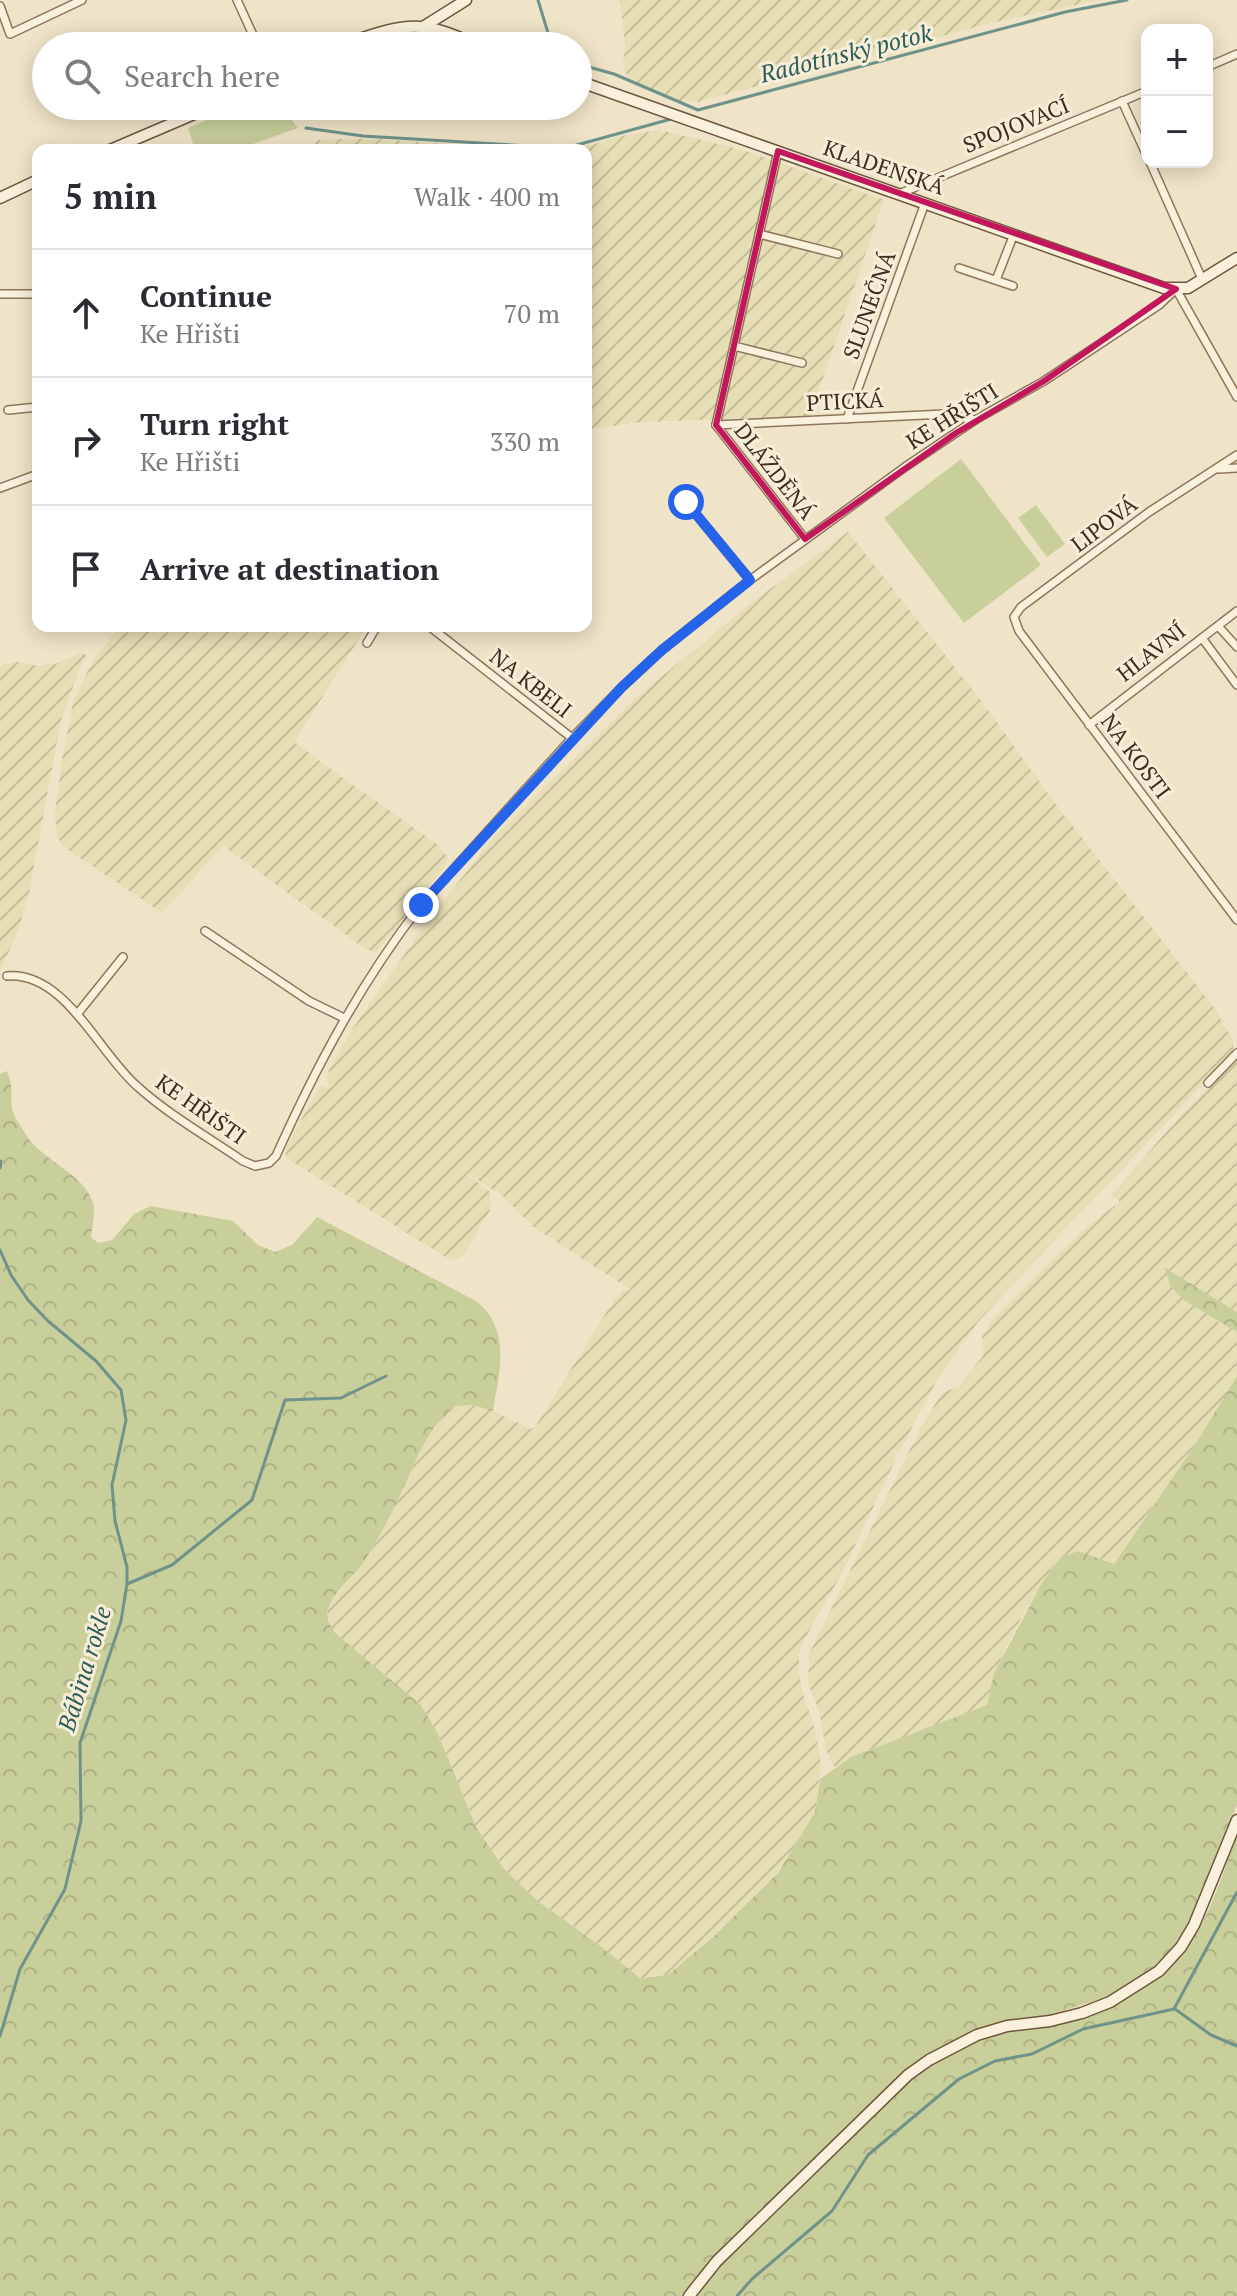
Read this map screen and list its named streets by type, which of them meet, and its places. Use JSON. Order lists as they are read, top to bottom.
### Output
{
  "streets": {
    "main road": ["KLADENSKÁ"],
    "street": [
      "SPOJOVACÍ",
      "SLUNEČNÁ",
      "PTICKÁ",
      "KE HŘIŠTI",
      "DLÁŽDĚNÁ",
      "LIPOVÁ",
      "HLAVNÍ",
      "NA KBELI",
      "NA KOSTI"
    ]
  },
  "crossings": [
    ["SPOJOVACÍ", "KLADENSKÁ"],
    ["KLADENSKÁ", "SLUNEČNÁ"],
    ["KLADENSKÁ", "KE HŘIŠTI"],
    ["SLUNEČNÁ", "PTICKÁ"],
    ["PTICKÁ", "KE HŘIŠTI"],
    ["PTICKÁ", "DLÁŽDĚNÁ"],
    ["KE HŘIŠTI", "DLÁŽDĚNÁ"],
    ["KE HŘIŠTI", "NA KBELI"],
    ["LIPOVÁ", "NA KOSTI"],
    ["HLAVNÍ", "NA KOSTI"]
  ],
  "water": ["Radotínský potok", "Bábina rokle"],
  "page": {
    "map_buttons": ["+", "−"],
    "search": "Search here",
    "heading": ["5 min", "Walk · 400 m"],
    "list": [
      ["Continue", "Ke Hřišti", "70 m"],
      ["Turn right", "Ke Hřišti", "330 m"],
      "Arrive at destination"
    ]
  }
}
